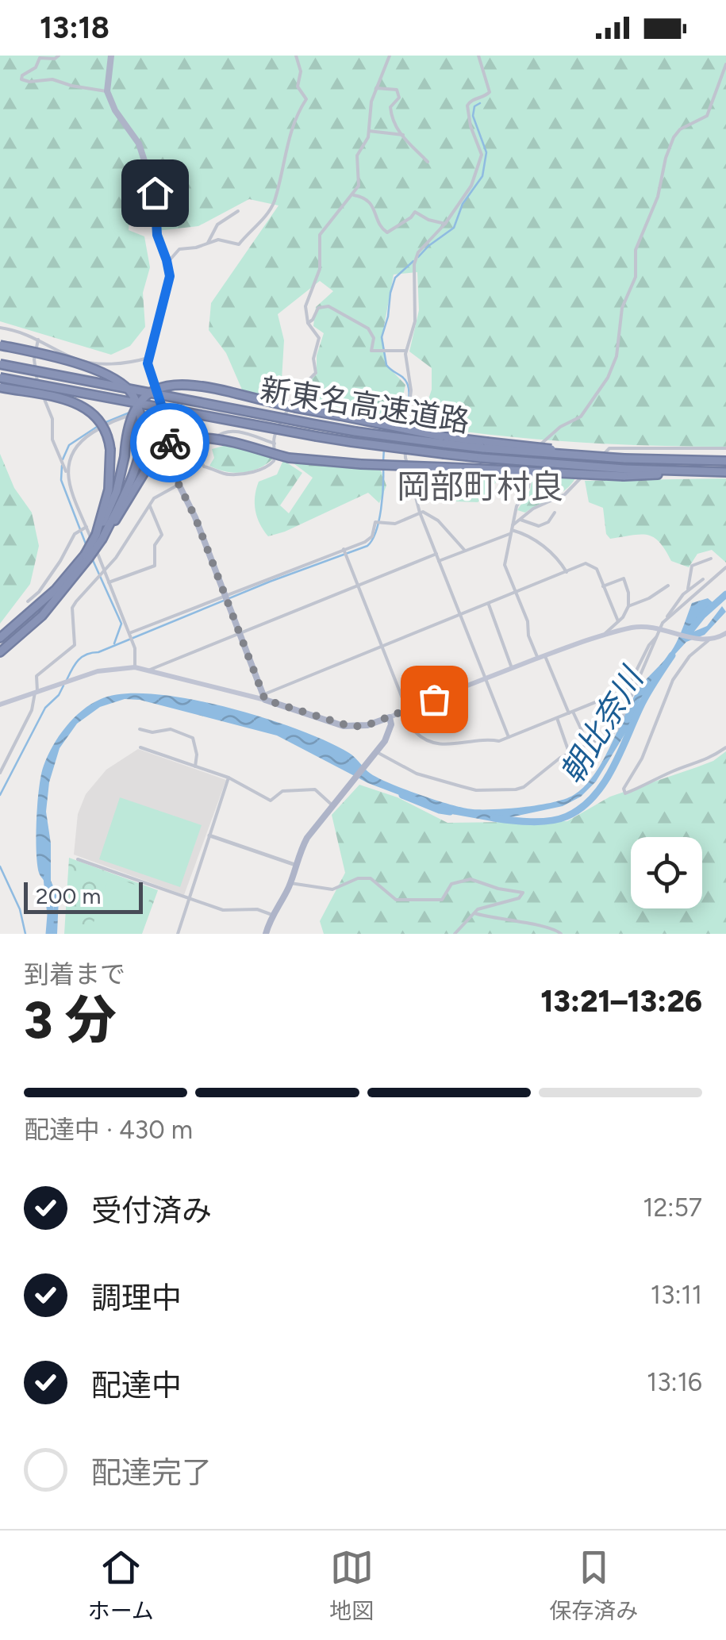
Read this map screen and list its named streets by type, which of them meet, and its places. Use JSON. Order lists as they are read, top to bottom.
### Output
{
  "streets": {
    "highway": ["新東名高速道路"]
  },
  "districts": ["岡部町村良"],
  "water": ["朝比奈川"],
  "scale_bar": "200 m",
  "page": {
    "status": "13:18",
    "scale": "200 m",
    "heading": ["3 分", "到着まで", "13:21–13:26"],
    "bar": "配達中 · 430 m",
    "list": [
      ["受付済み", "12:57"],
      ["調理中", "13:11"],
      ["配達中", "13:16"],
      "配達完了"
    ],
    "tabs": ["ホーム", "地図", "保存済み"]
  }
}
